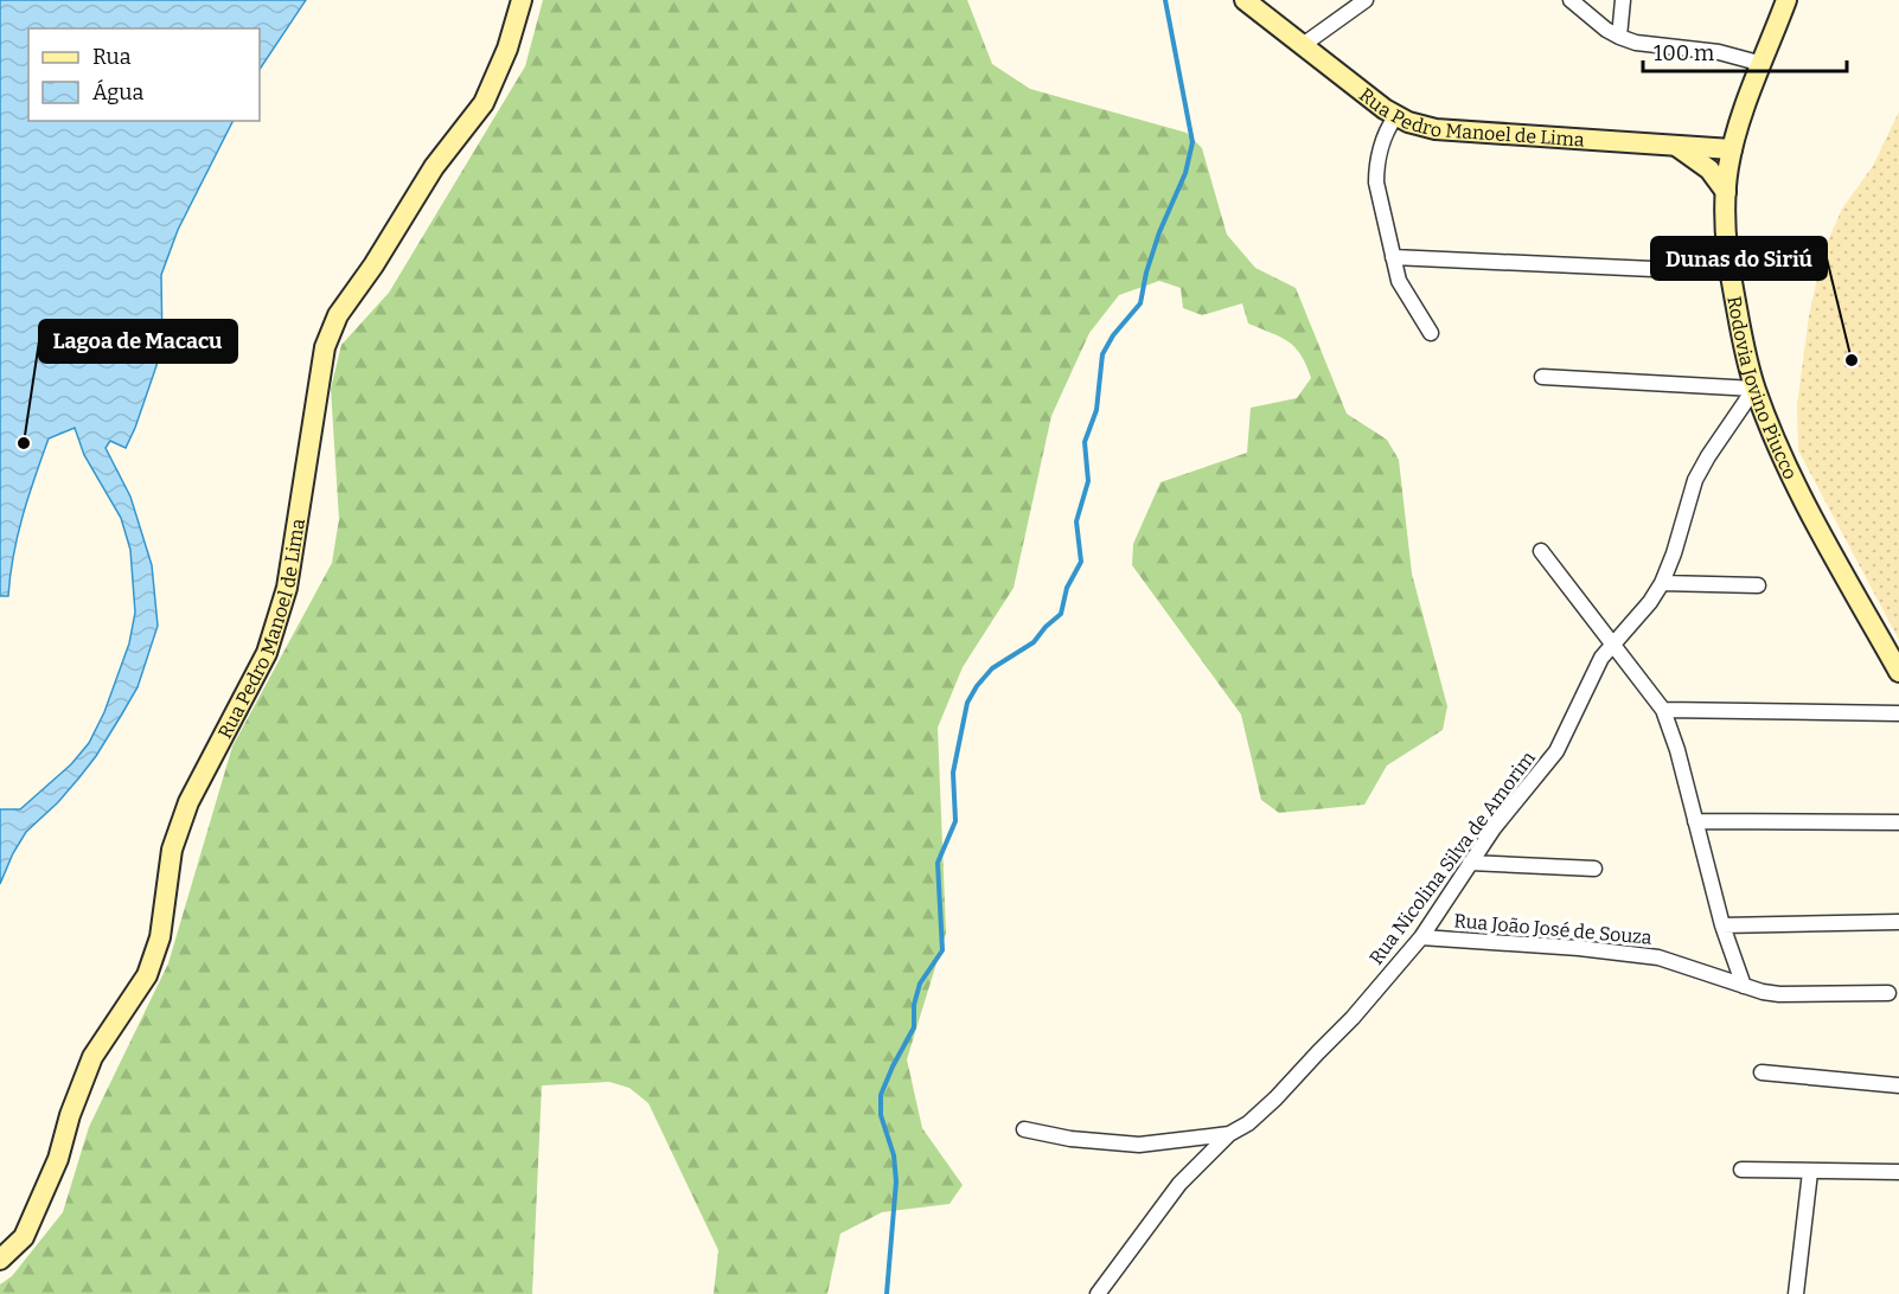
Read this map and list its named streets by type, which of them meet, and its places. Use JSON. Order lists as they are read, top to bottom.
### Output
{
  "streets": {
    "street": [
      "Rua Pedro Manoel de Lima",
      "Rodovia Jovino Piucco",
      "Rua Nicolina Silva de Amorim",
      "Rua João José de Souza"
    ]
  },
  "crossings": [
    ["Rua Pedro Manoel de Lima", "Rodovia Jovino Piucco"],
    ["Rodovia Jovino Piucco", "Rua Nicolina Silva de Amorim"],
    ["Rua Nicolina Silva de Amorim", "Rua João José de Souza"]
  ],
  "places": ["Dunas do Siriú", "Lagoa de Macacu"],
  "legend": ["Rua", "Água"],
  "scale_bar": "100 m"
}
